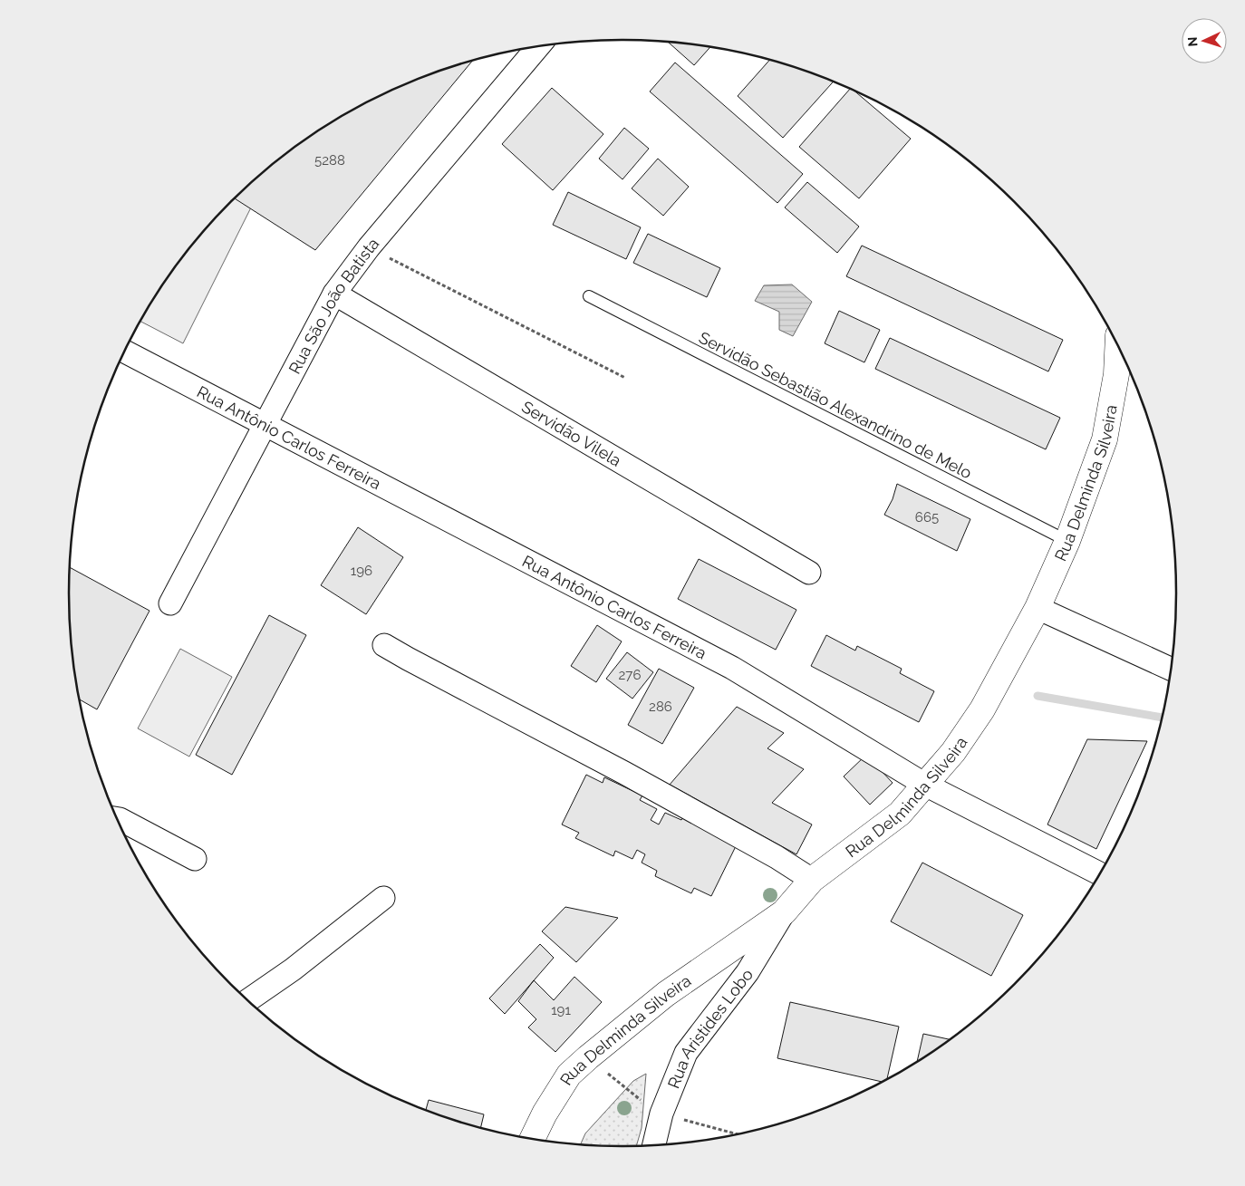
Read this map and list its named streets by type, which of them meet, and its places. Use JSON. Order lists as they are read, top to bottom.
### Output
{
  "streets": {
    "main road": ["Rua Delminda Silveira"],
    "street": [
      "Rua São João Batista",
      "Servidão Vilela",
      "Rua Antônio Carlos Ferreira",
      "Rua Aristides Lobo"
    ],
    "lane": ["Servidão Sebastião Alexandrino de Melo"]
  },
  "crossings": [
    ["Rua São João Batista", "Servidão Vilela"],
    ["Rua São João Batista", "Rua Antônio Carlos Ferreira"],
    ["Servidão Sebastião Alexandrino de Melo", "Rua Delminda Silveira"],
    ["Rua Antônio Carlos Ferreira", "Rua Delminda Silveira"],
    ["Rua Delminda Silveira", "Rua Aristides Lobo"]
  ],
  "house_numbers": [
    "5288",
    "665",
    "196",
    "276",
    "286",
    "191"
  ],
  "north": "left"
}
